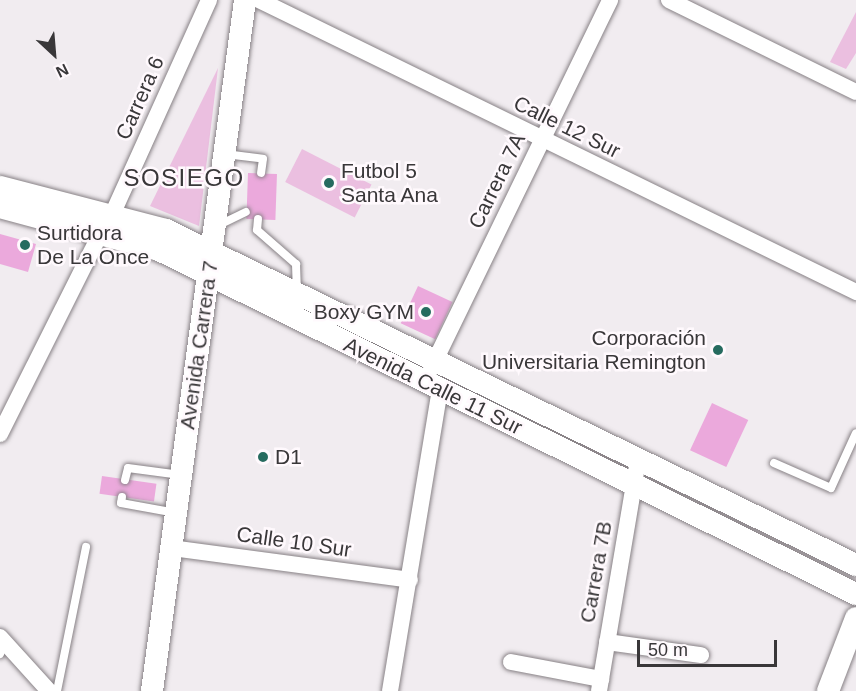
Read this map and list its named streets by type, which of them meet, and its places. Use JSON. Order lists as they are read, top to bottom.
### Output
{
  "streets": {
    "main road": ["Avenida Carrera 7", "Avenida Calle 11 Sur"],
    "street": [
      "Carrera 6",
      "Calle 12 Sur",
      "Carrera 7A",
      "Calle 10 Sur",
      "Carrera 7B"
    ]
  },
  "crossings": [
    ["Carrera 6", "Avenida Calle 11 Sur"],
    ["Calle 12 Sur", "Carrera 7A"],
    ["Carrera 7A", "Avenida Calle 11 Sur"],
    ["Carrera 7A", "Calle 10 Sur"],
    ["Avenida Carrera 7", "Avenida Calle 11 Sur"],
    ["Avenida Carrera 7", "Calle 10 Sur"],
    ["Avenida Calle 11 Sur", "Carrera 7B"]
  ],
  "districts": ["SOSIEGO"],
  "places": [
    "Futbol 5 Santa Ana",
    "Surtidora De La Once",
    "Boxy GYM",
    "Corporación Universitaria Remington",
    "D1"
  ],
  "scale_bar": "50 m",
  "north": "bottom right"
}
